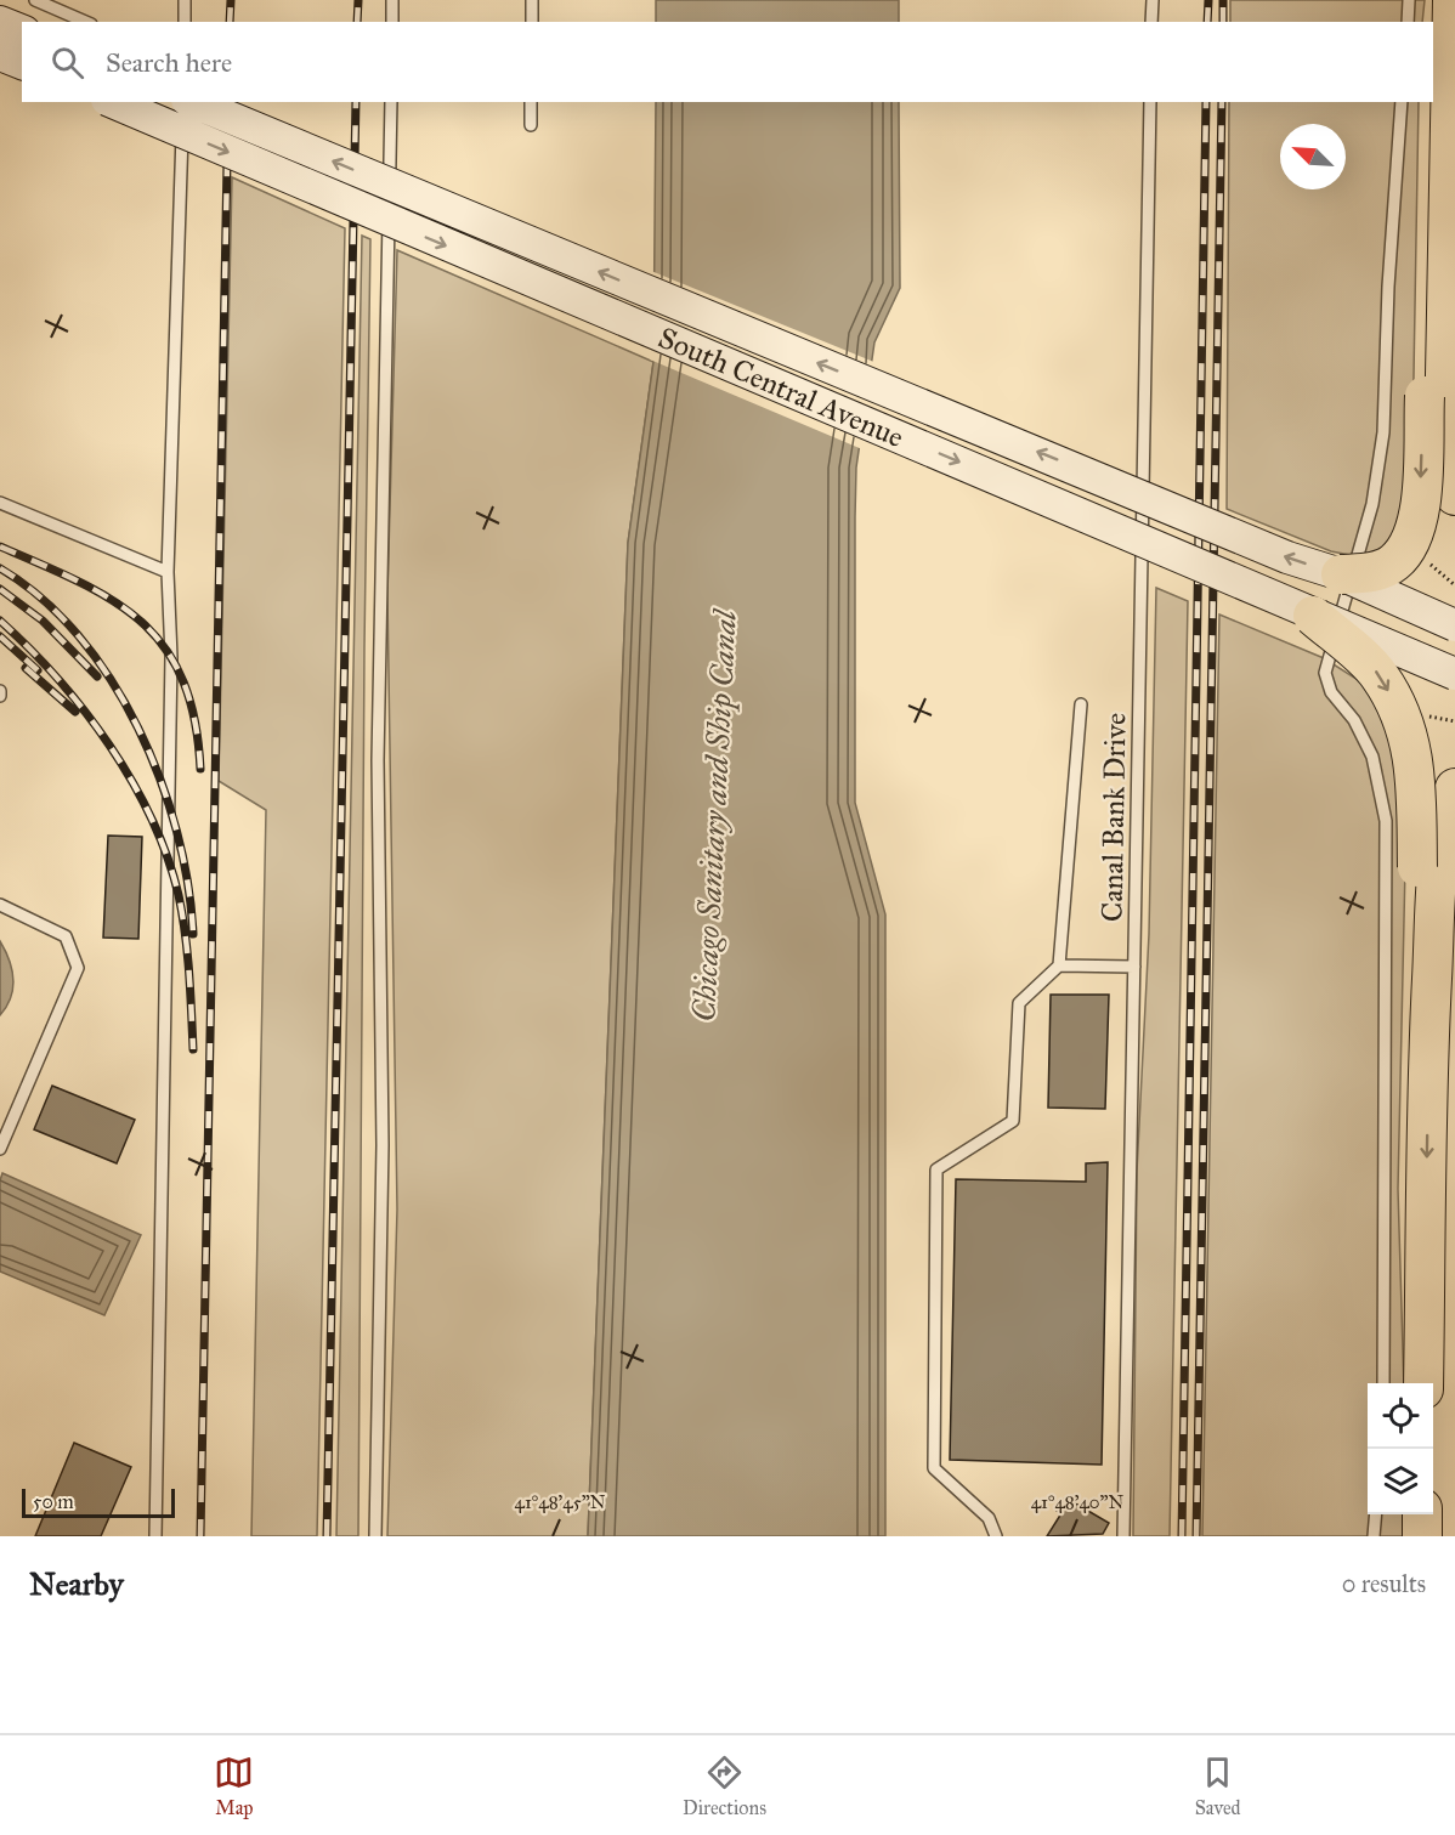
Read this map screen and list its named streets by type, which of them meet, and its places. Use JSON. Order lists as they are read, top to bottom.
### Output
{
  "streets": {
    "main road": ["South Central Avenue"],
    "lane": ["Canal Bank Drive"]
  },
  "water": ["Chicago Sanitary and Ship Canal"],
  "scale_bar": "50 m",
  "north": "top left",
  "page": {
    "search": "Search here",
    "scale": "50 m",
    "heading": ["Nearby", "0 results"],
    "nav": ["Map", "Directions", "Saved"]
  },
  "coordinates": ["41°48'45\"N", "41°48'40\"N"]
}
